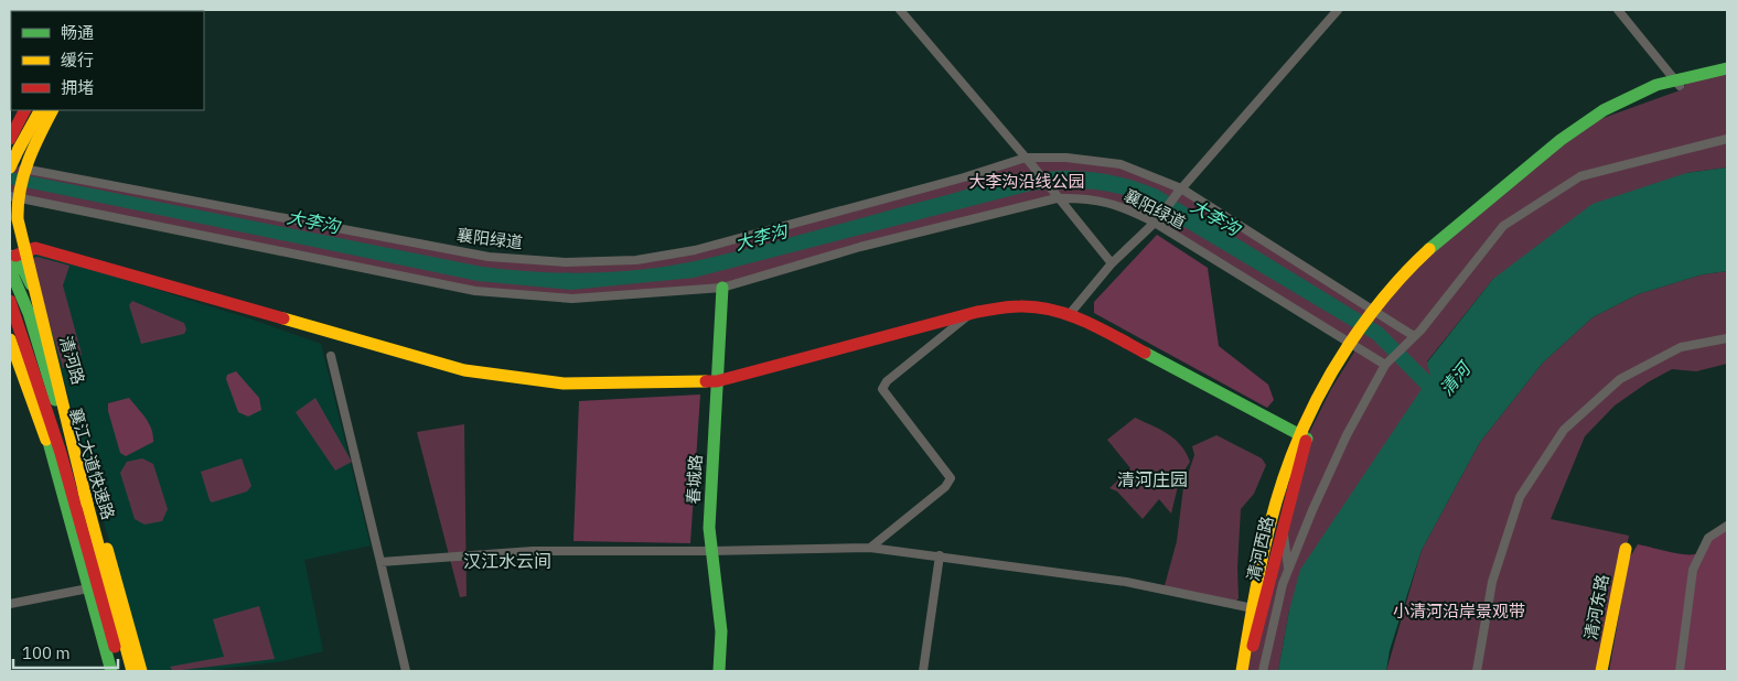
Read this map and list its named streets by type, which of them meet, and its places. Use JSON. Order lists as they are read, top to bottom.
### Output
{
  "streets": {
    "main road": [
      "清河路",
      "襄江大道快速路",
      "春城路",
      "清河西路",
      "清河东路"
    ],
    "street": ["襄阳绿道"]
  },
  "crossings": [
    ["襄阳绿道", "春城路"],
    ["清河路", "襄江大道快速路"]
  ],
  "districts": ["清河庄园", "汉江水云间"],
  "water": ["大李沟", "清河"],
  "parks": ["大李沟沿线公园", "小清河沿岸景观带"],
  "legend": ["畅通", "缓行", "拥堵"],
  "scale_bar": "100 m"
}
